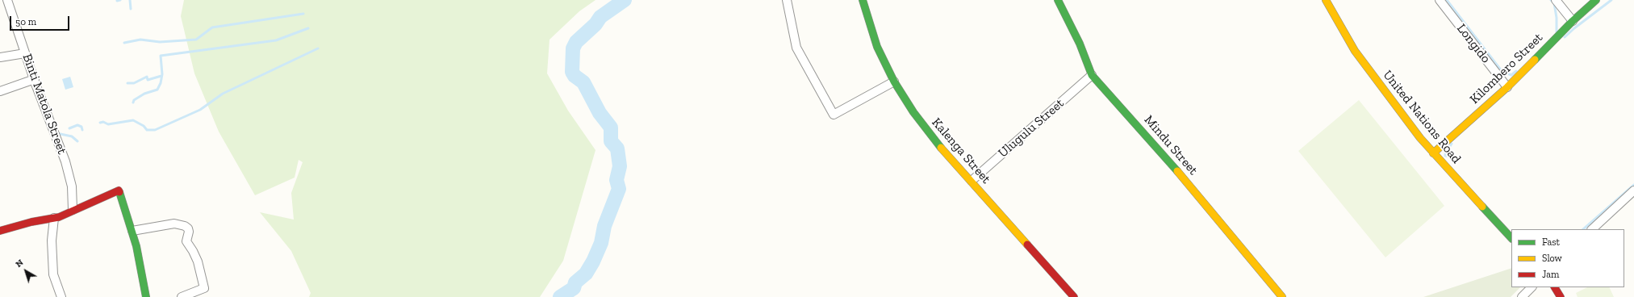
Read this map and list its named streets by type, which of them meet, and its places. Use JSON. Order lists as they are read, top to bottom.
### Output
{
  "streets": {
    "street": [
      "Longido",
      "Kilombero Street",
      "Binti Matola Street",
      "United Nations Road",
      "Ulugulu Street",
      "Mindu Street",
      "Kalenga Street"
    ]
  },
  "crossings": [
    ["Longido", "Kilombero Street"],
    ["Kilombero Street", "United Nations Road"],
    ["Ulugulu Street", "Mindu Street"],
    ["Ulugulu Street", "Kalenga Street"]
  ],
  "legend": ["Fast", "Slow", "Jam"],
  "scale_bar": "50 m",
  "north": "top left"
}
